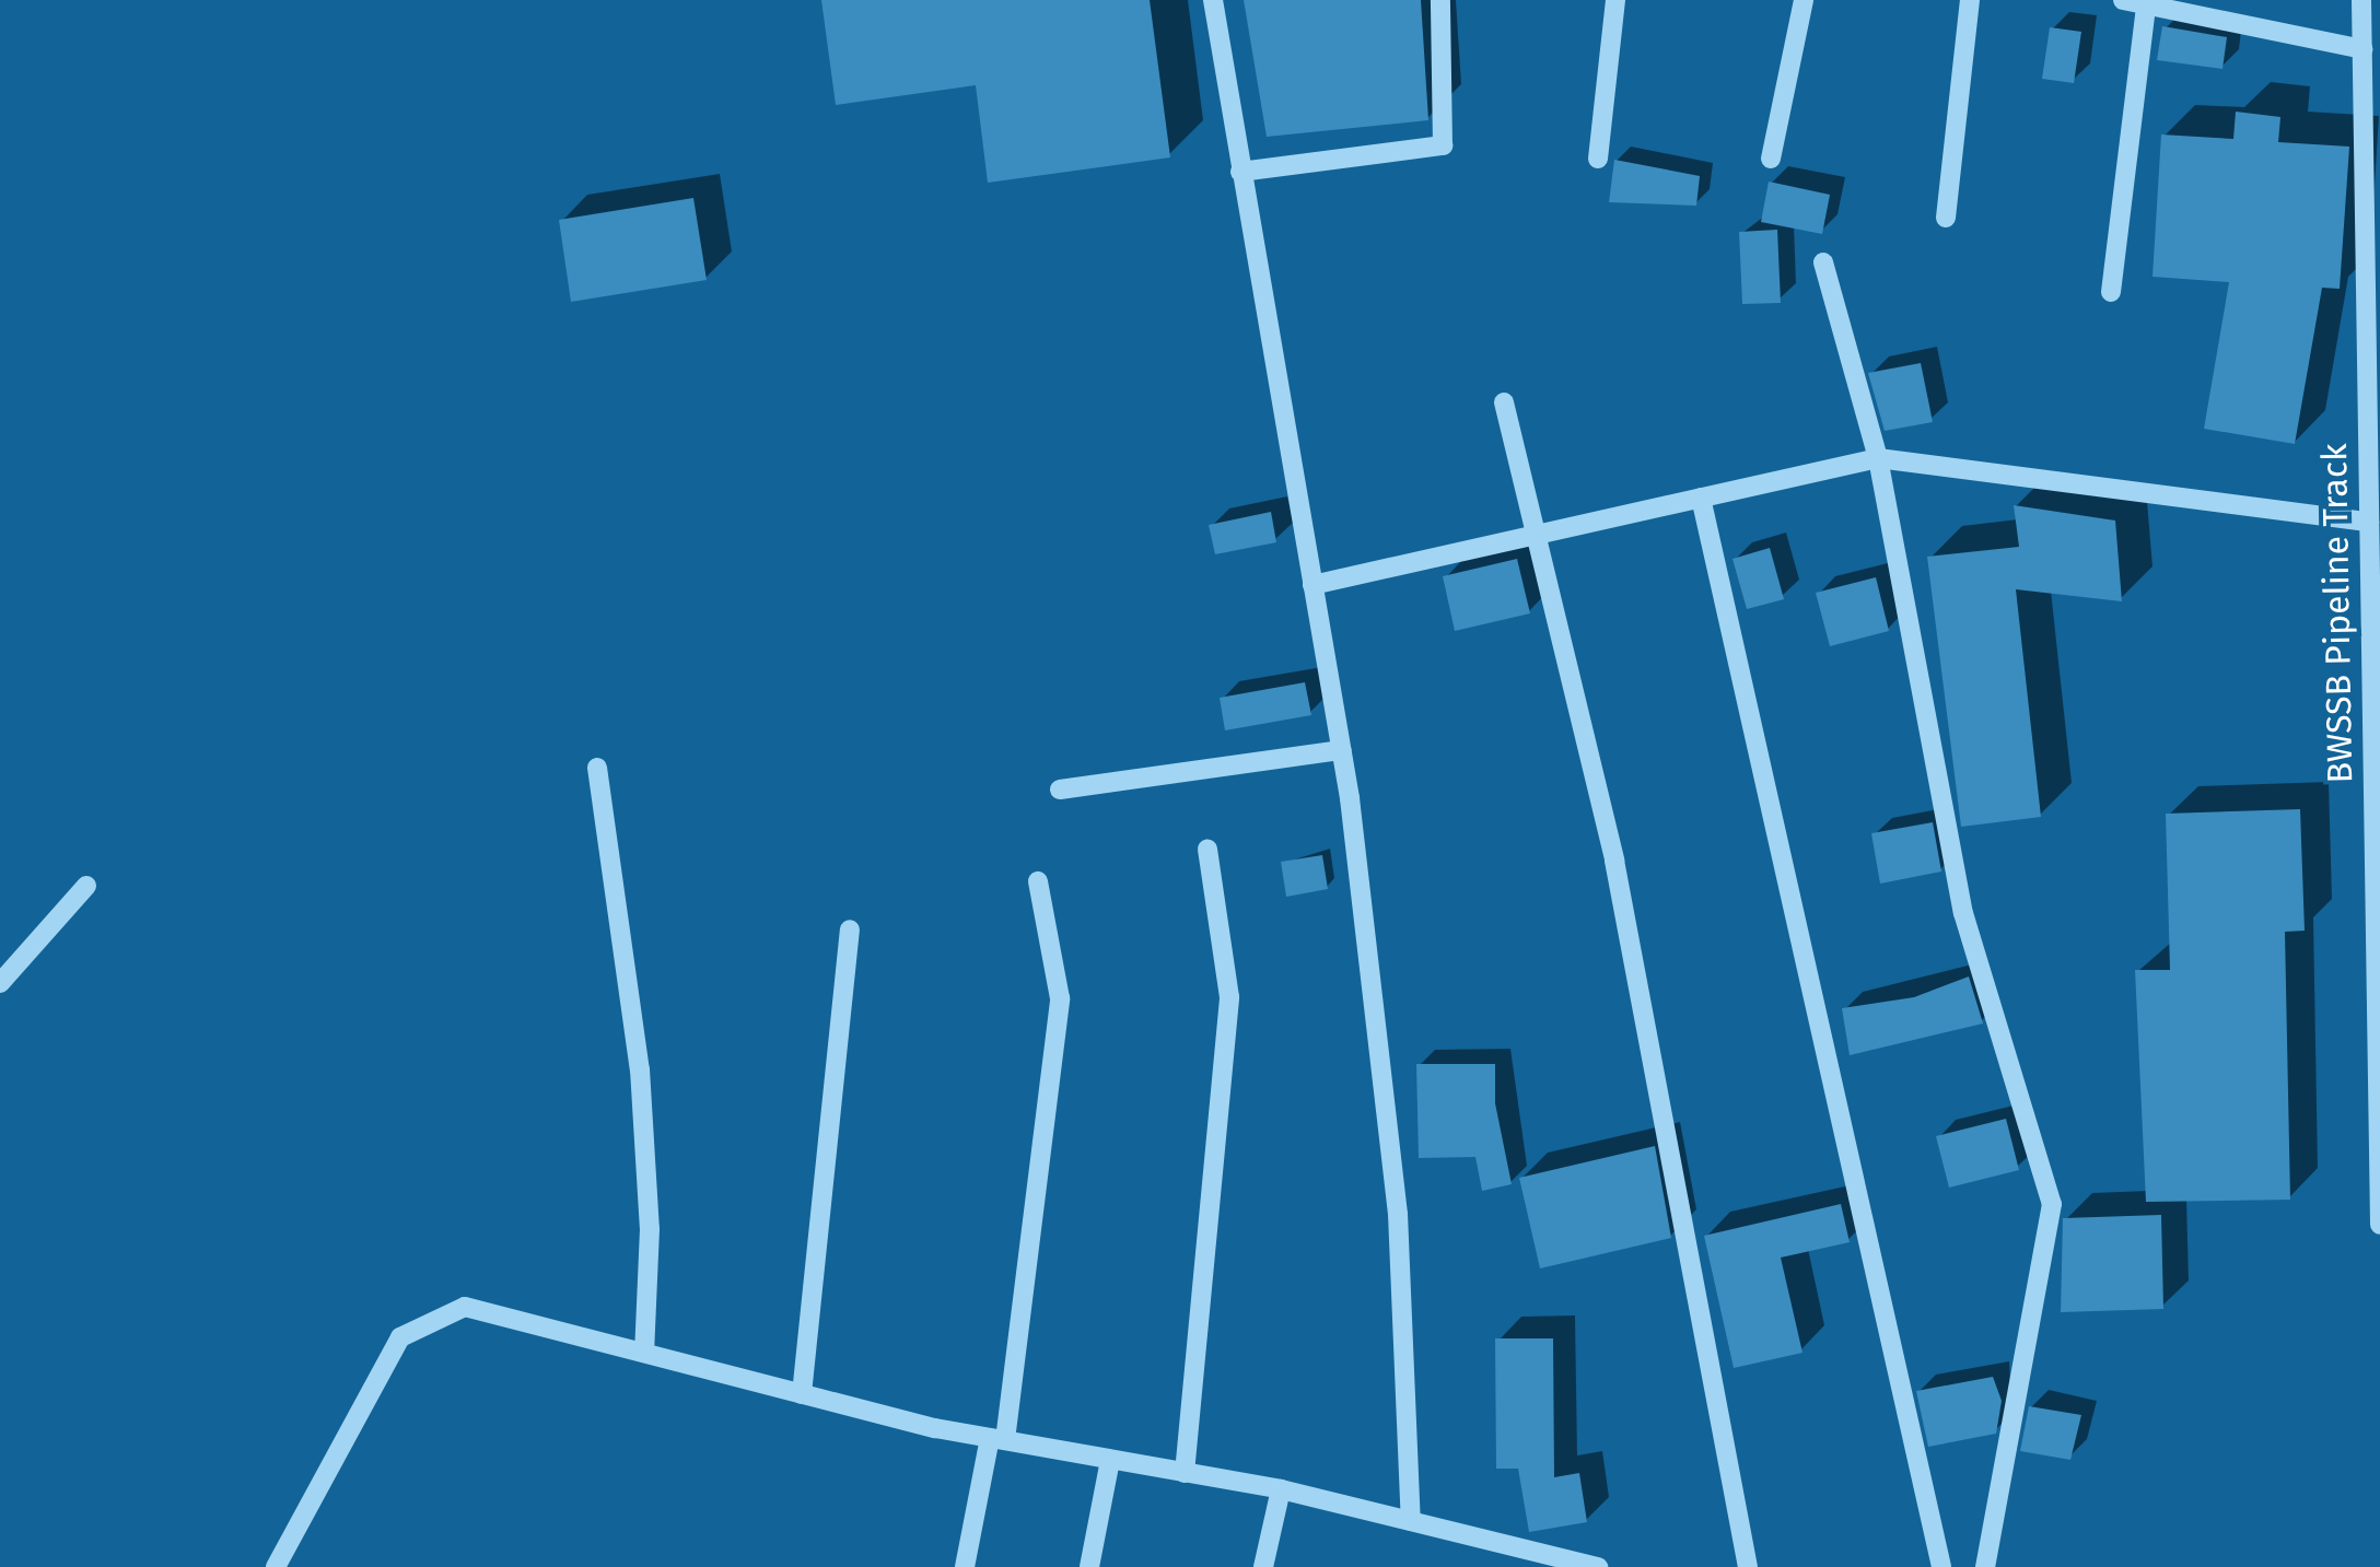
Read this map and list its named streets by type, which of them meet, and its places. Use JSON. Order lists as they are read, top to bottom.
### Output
{
  "streets": {
    "street": ["BWSSB Pipeline Track"]
  }
}
